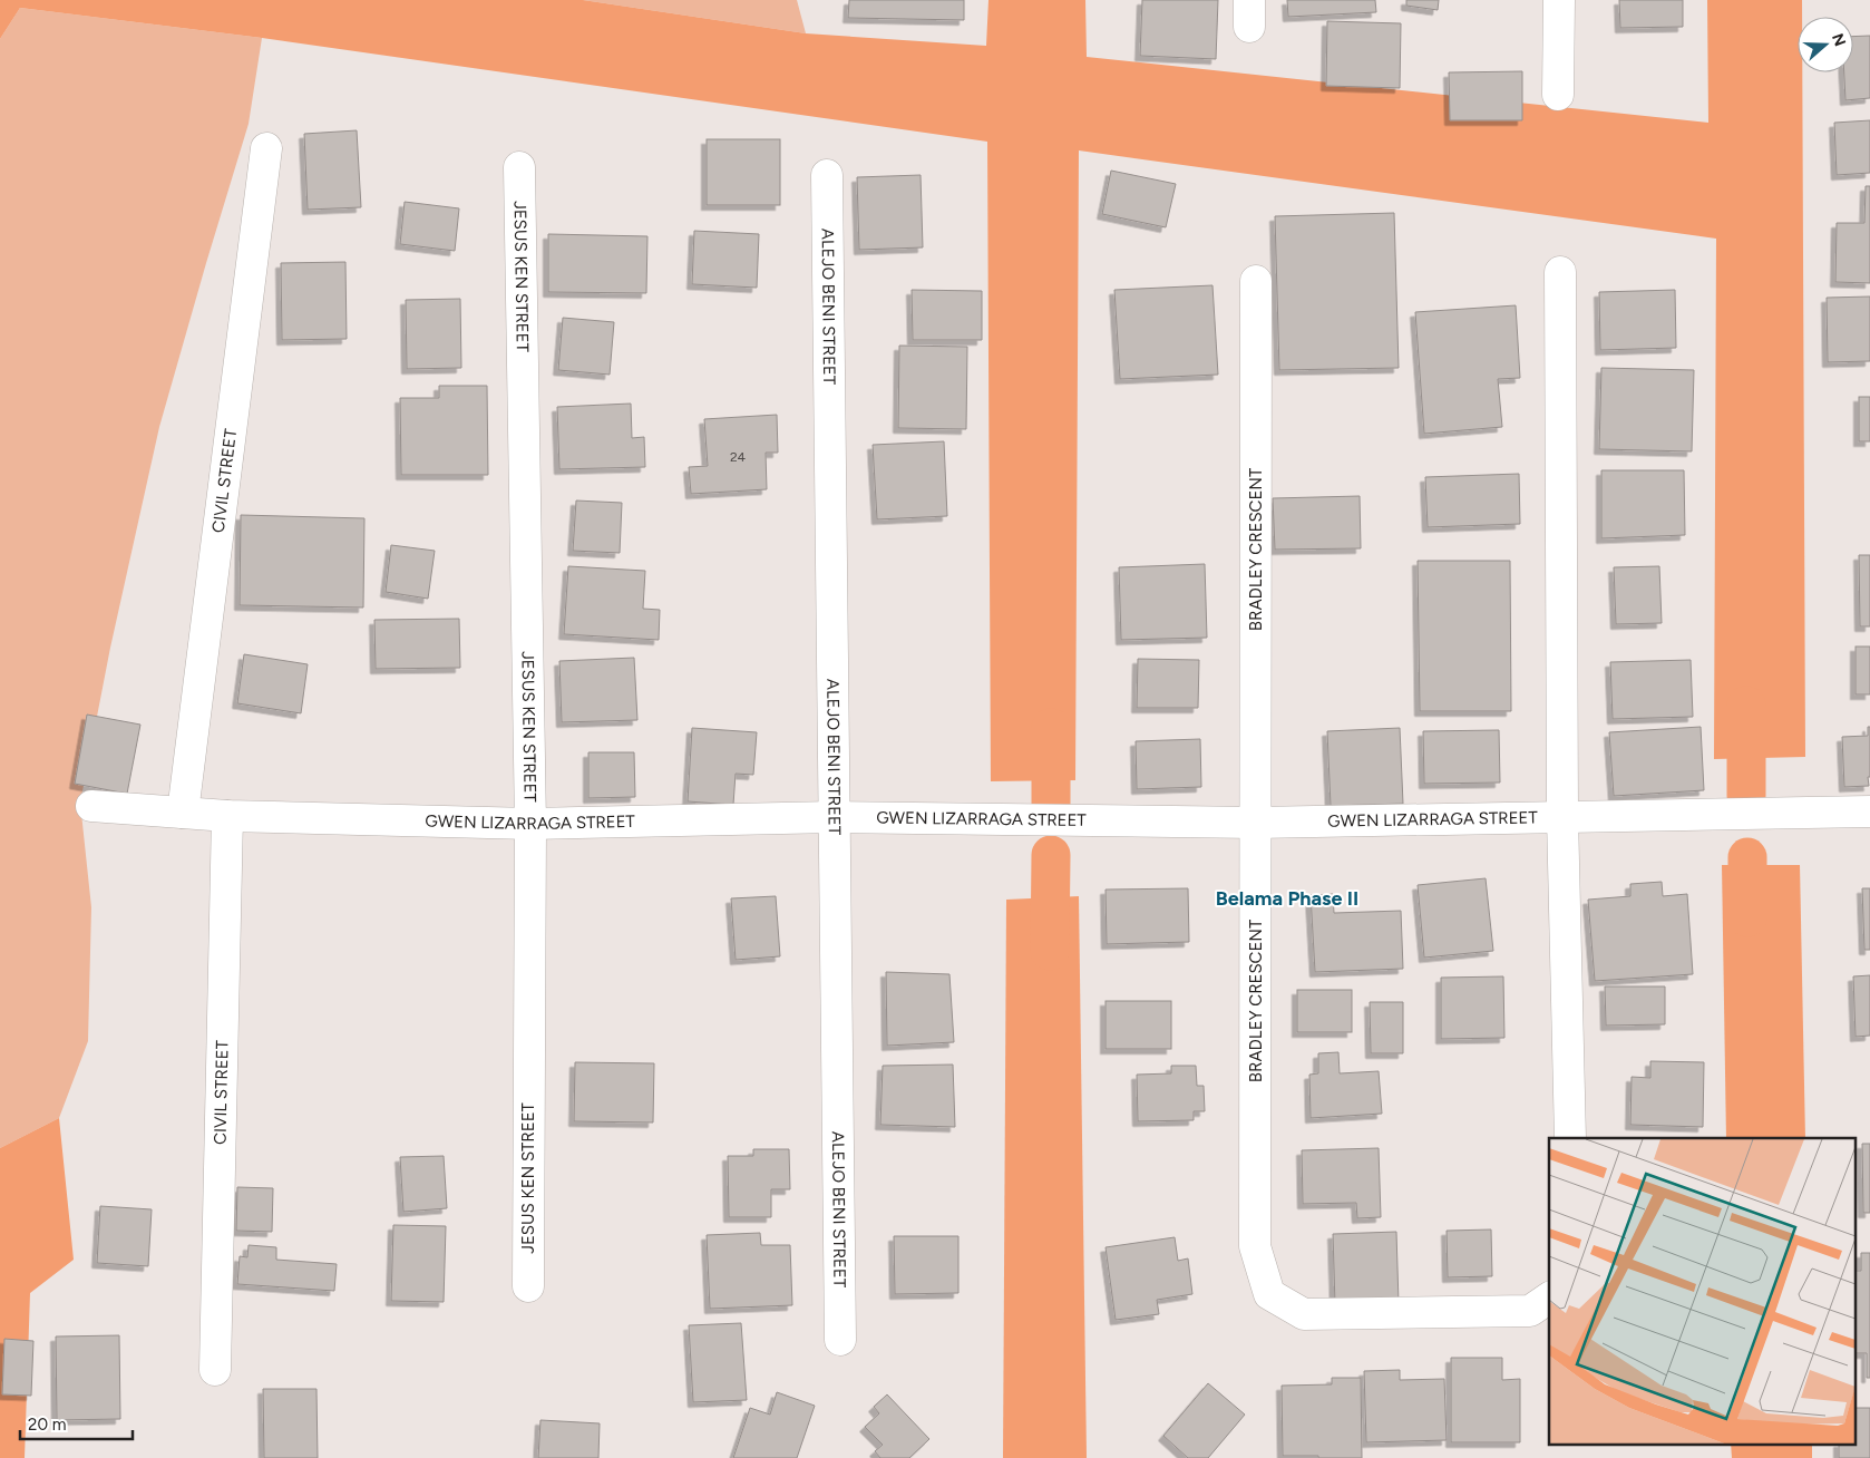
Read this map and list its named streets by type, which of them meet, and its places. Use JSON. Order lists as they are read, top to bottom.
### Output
{
  "streets": {
    "street": [
      "JESUS KEN STREET",
      "ALEJO BENI STREET",
      "CIVIL STREET",
      "BRADLEY CRESCENT",
      "GWEN LIZARRAGA STREET"
    ]
  },
  "crossings": [
    ["JESUS KEN STREET", "GWEN LIZARRAGA STREET"],
    ["ALEJO BENI STREET", "GWEN LIZARRAGA STREET"],
    ["CIVIL STREET", "GWEN LIZARRAGA STREET"],
    ["BRADLEY CRESCENT", "GWEN LIZARRAGA STREET"]
  ],
  "districts": ["Belama Phase II"],
  "house_numbers": ["24"],
  "scale_bar": "20 m",
  "north": "right"
}
